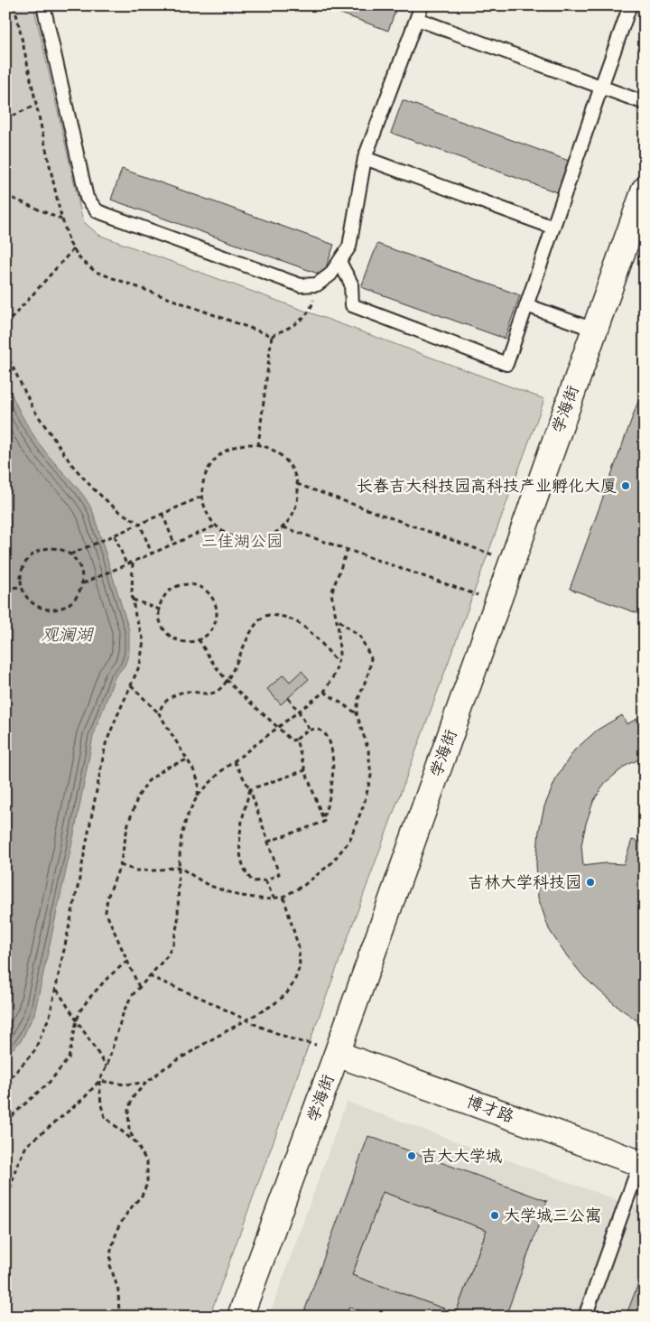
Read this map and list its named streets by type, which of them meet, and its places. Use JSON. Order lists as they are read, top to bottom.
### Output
{
  "streets": {
    "street": ["学海街", "博才路"]
  },
  "crossings": [
    ["学海街", "博才路"]
  ],
  "water": ["观澜湖"],
  "parks": ["三佳湖公园"],
  "places": [
    "长春吉大科技园高科技产业孵化大厦",
    "吉林大学科技园",
    "吉大大学城",
    "大学城三公寓"
  ]
}
